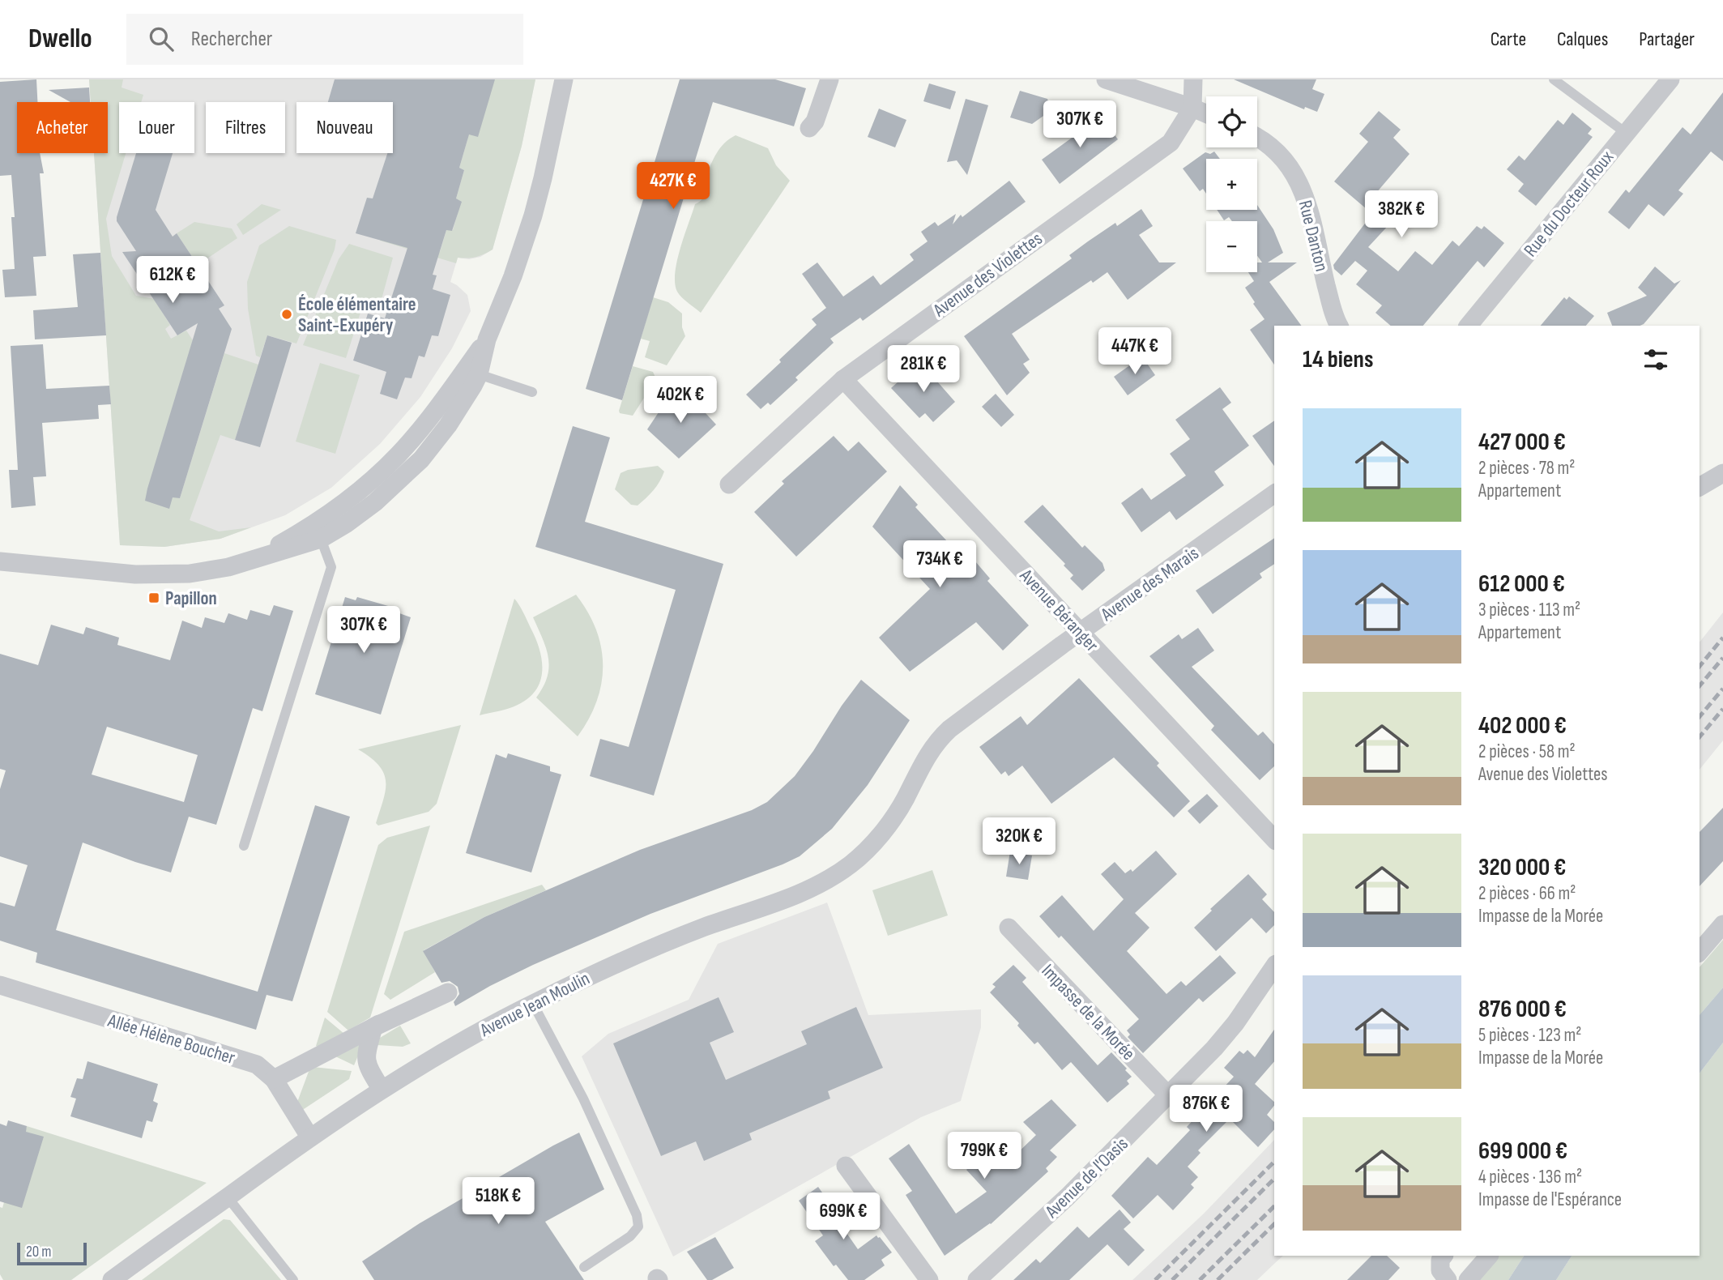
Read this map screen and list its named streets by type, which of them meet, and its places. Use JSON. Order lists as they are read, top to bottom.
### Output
{
  "streets": {
    "street": [
      "Rue du Docteur Roux",
      "Rue Danton",
      "Avenue des Violettes",
      "Avenue des Marais",
      "Avenue Béranger",
      "Avenue Jean Moulin",
      "Impasse de la Morée",
      "Allée Hélène Boucher",
      "Avenue de l'Oasis"
    ]
  },
  "crossings": [
    ["Avenue des Violettes", "Avenue Béranger"],
    ["Avenue des Marais", "Avenue Béranger"],
    ["Avenue des Marais", "Avenue Jean Moulin"],
    ["Avenue Jean Moulin", "Allée Hélène Boucher"],
    ["Impasse de la Morée", "Avenue de l'Oasis"]
  ],
  "places": {
    "other": ["École élémentaire Saint-Exupéry"],
    "transit": ["Papillon"]
  },
  "scale_bar": "20 m",
  "page": {
    "header": "Dwello",
    "search": "Rechercher",
    "nav": ["Carte", "Calques", "Partager"],
    "map_buttons": ["+", "−"],
    "price": [
      "307K €",
      "427K €",
      "382K €",
      "612K €",
      "447K €",
      "281K €",
      "402K €",
      "734K €",
      "307K €",
      "320K €",
      "876K €",
      "799K €",
      "518K €",
      "699K €"
    ],
    "chip": [
      "Acheter",
      "Louer",
      "Filtres",
      "Nouveau"
    ],
    "heading": "14 biens",
    "list": [
      {
        "name": "427 000 €",
        "note": "2 pièces · 78 m² · Appartement"
      },
      {
        "name": "612 000 €",
        "note": "3 pièces · 113 m² · Appartement"
      },
      {
        "name": "402 000 €",
        "note": "2 pièces · 58 m² · Avenue des Violettes"
      },
      {
        "name": "320 000 €",
        "note": "2 pièces · 66 m² · Impasse de la Morée"
      },
      {
        "name": "876 000 €",
        "note": "5 pièces · 123 m² · Impasse de la Morée"
      },
      {
        "name": "699 000 €",
        "note": "4 pièces · 136 m² · Impasse de l'Espérance"
      }
    ],
    "scale": "20 m"
  }
}
